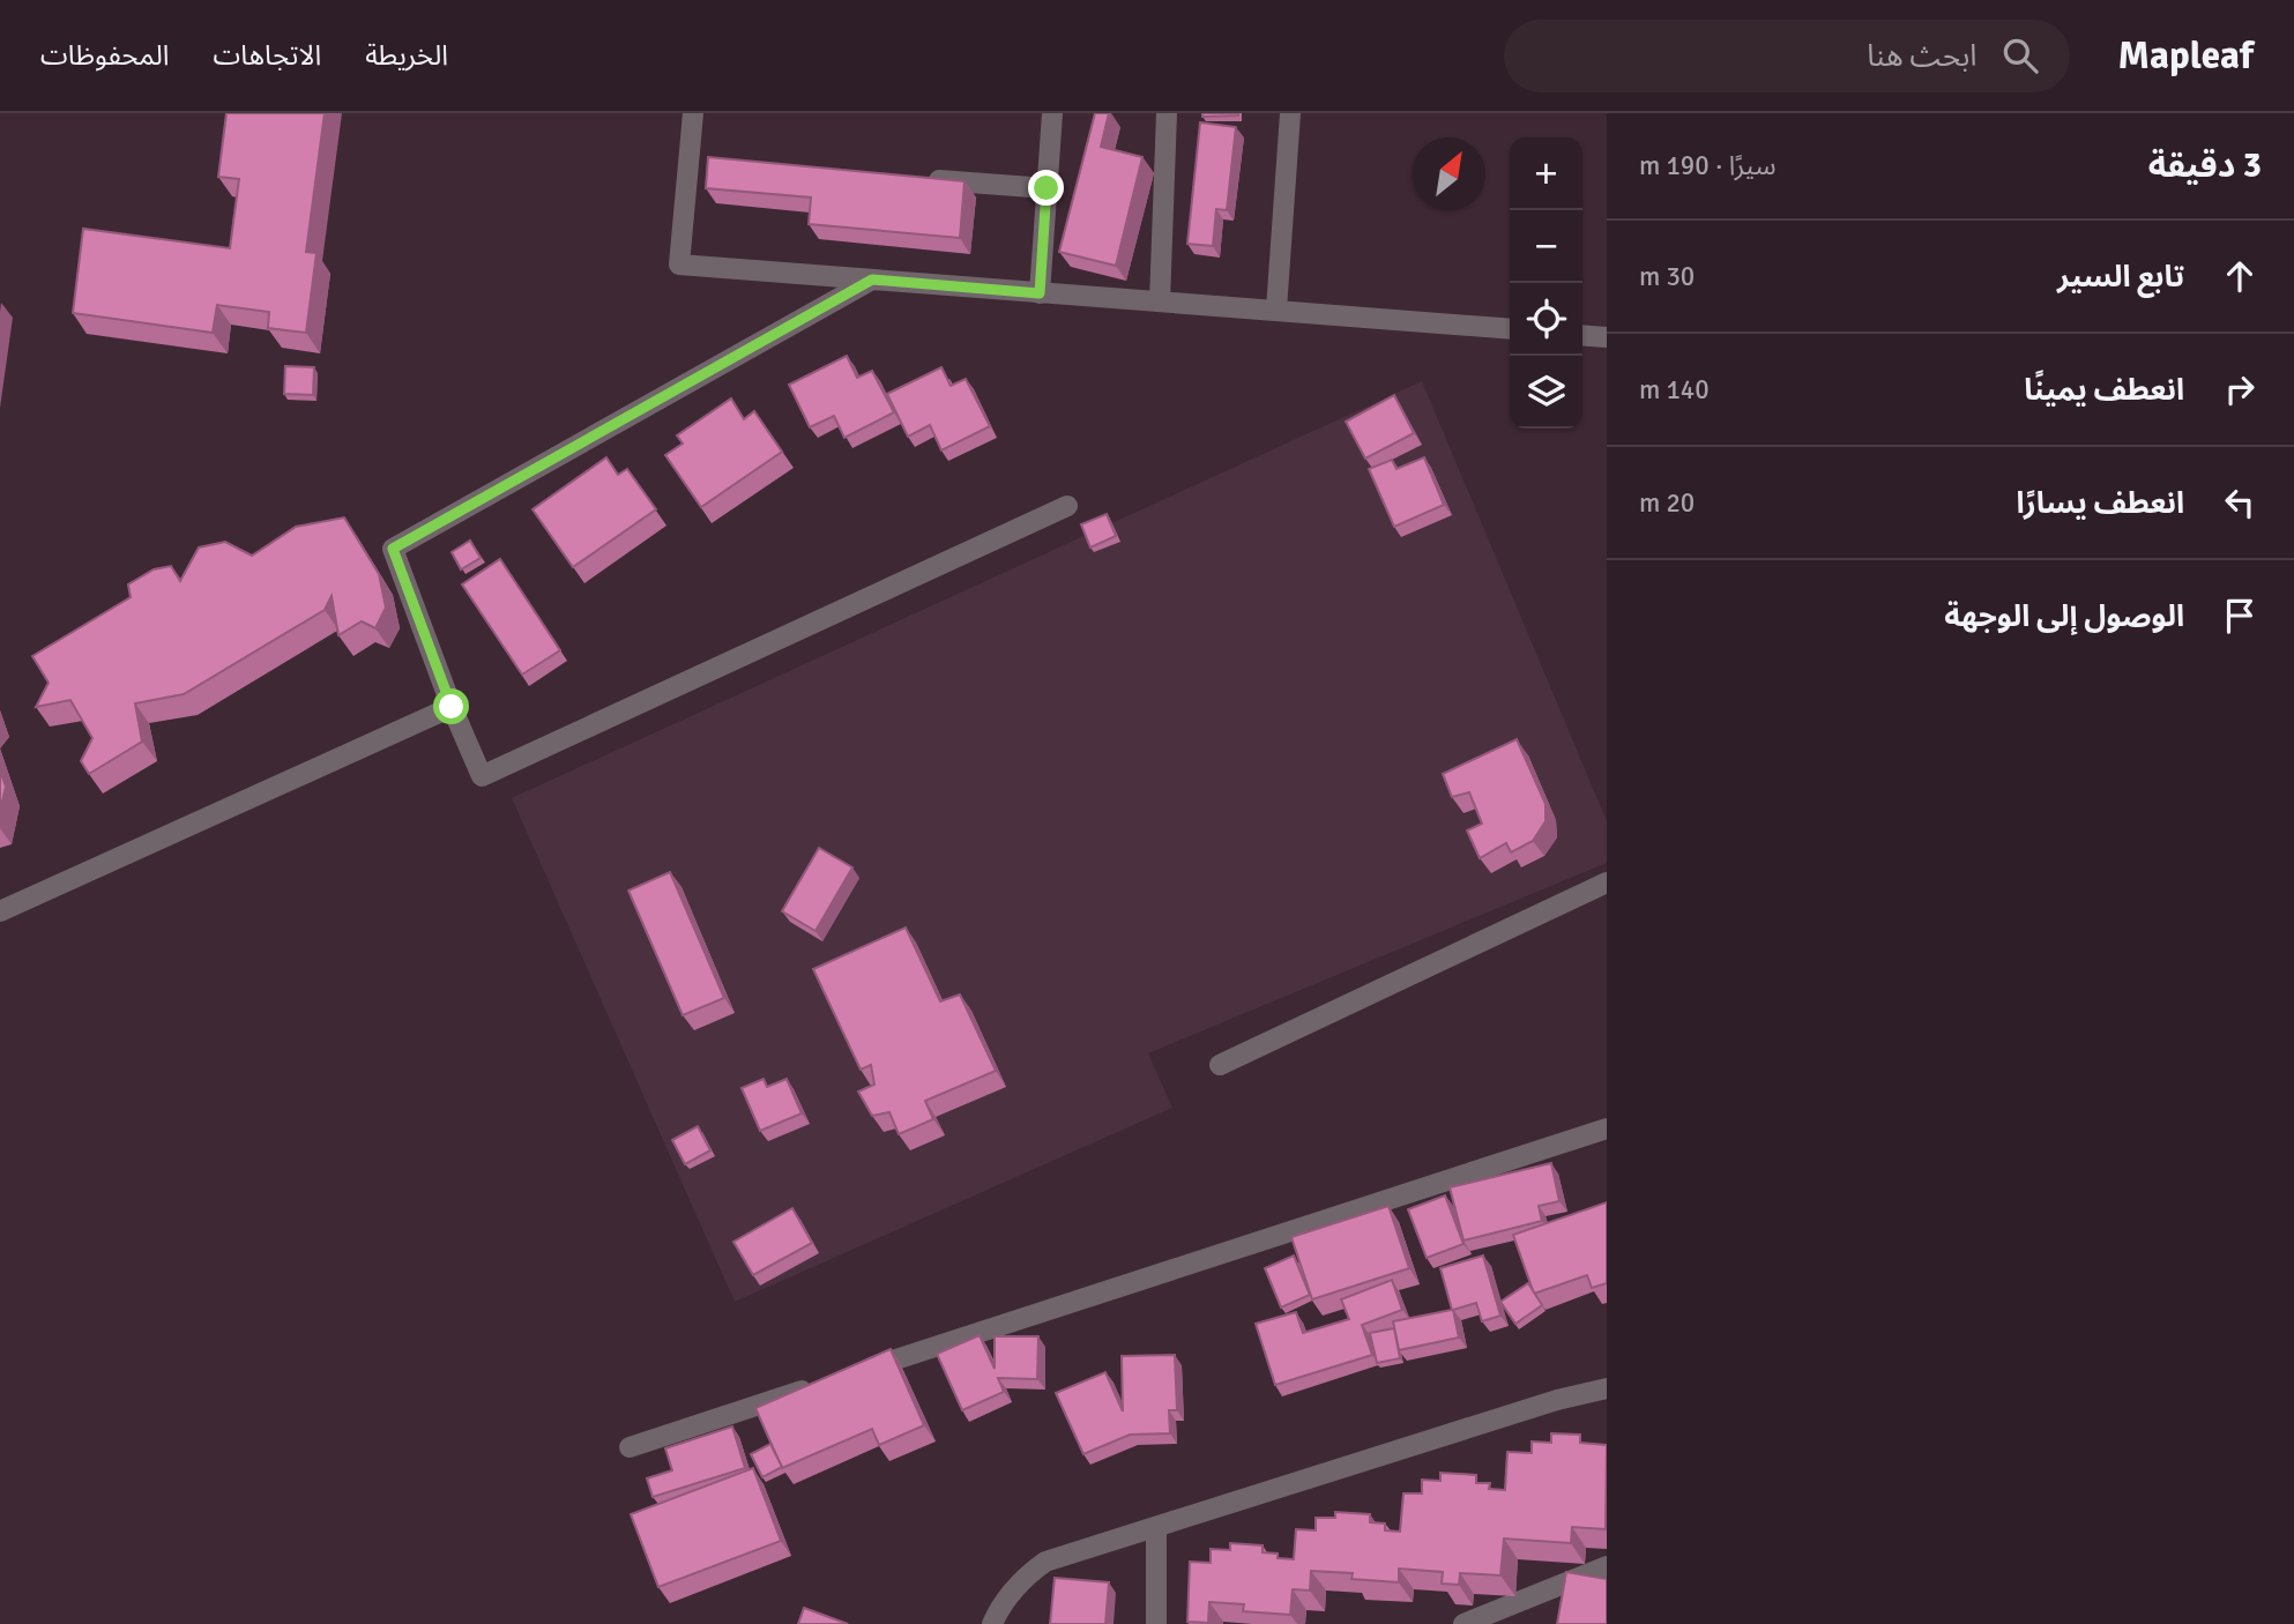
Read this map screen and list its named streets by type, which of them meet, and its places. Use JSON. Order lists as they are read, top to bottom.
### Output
{
  "north": "top right",
  "page": {
    "header": "Mapleaf",
    "search": "ابحث هنا",
    "nav": ["الخريطة", "الاتجاهات", "المحفوظات"],
    "heading": ["3 دقيقة", "سيرًا · 190 m"],
    "map_buttons": ["+", "−"],
    "list": [
      ["تابع السير", "30 m"],
      ["انعطف يمينًا", "140 m"],
      ["انعطف يسارًا", "20 m"],
      "الوصول إلى الوجهة"
    ]
  }
}
